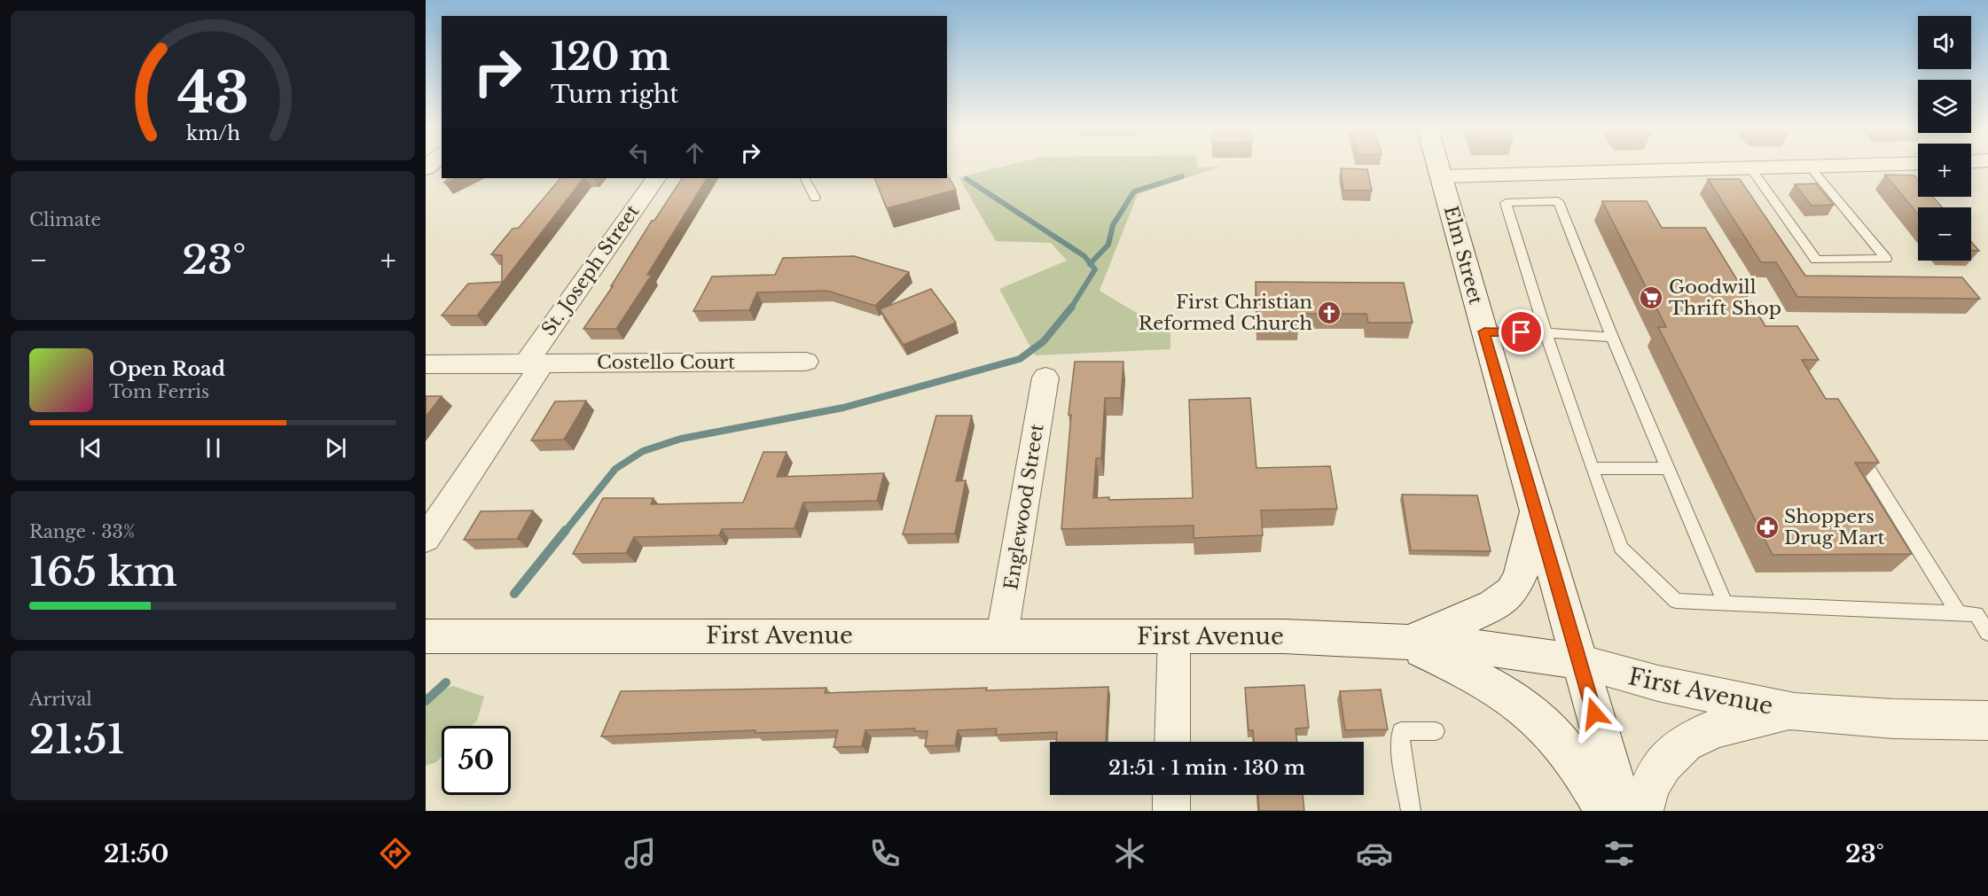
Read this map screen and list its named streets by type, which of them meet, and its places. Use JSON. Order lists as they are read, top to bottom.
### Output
{
  "streets": {
    "main road": ["Elm Street", "First Avenue"],
    "street": ["St. Joseph Street", "Costello Court", "Englewood Street"]
  },
  "crossings": [
    ["Elm Street", "First Avenue"],
    ["St. Joseph Street", "Costello Court"],
    ["Englewood Street", "First Avenue"]
  ],
  "places": {
    "supermarket": ["Goodwill Thrift Shop"],
    "church": ["First Christian Reformed Church"],
    "pharmacy": ["Shoppers Drug Mart"]
  },
  "page": {
    "map_buttons": ["+", "−"],
    "turn": ["120 m", "Turn right"],
    "tile": [
      "Climate",
      ["Range · 33%", "165 km"],
      ["Arrival", "21:51"]
    ],
    "heat": ["−", "23°", "+"],
    "song": ["Open Road", "Tom Ferris"],
    "limit": "50",
    "trip": "21:51 · 1 min · 130 m",
    "tabs": ["21:50", "23°"],
    "gauge": ["43", "km/h"]
  }
}
